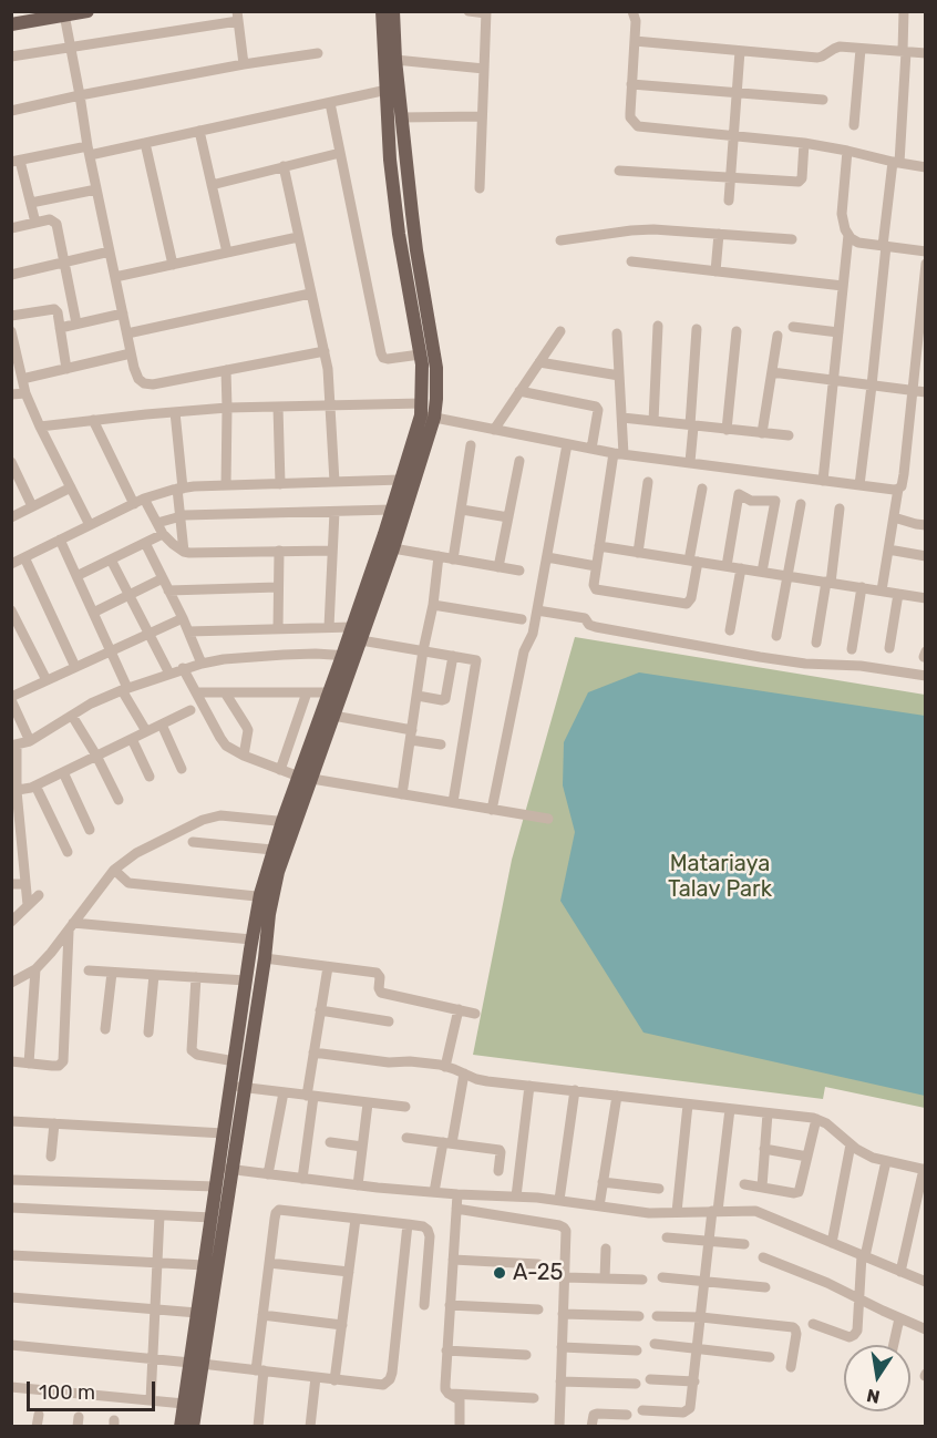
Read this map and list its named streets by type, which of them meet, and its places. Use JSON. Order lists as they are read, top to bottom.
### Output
{
  "parks": ["Matariaya Talav Park"],
  "places": ["A-25"],
  "scale_bar": "100 m",
  "north": "bottom"
}
